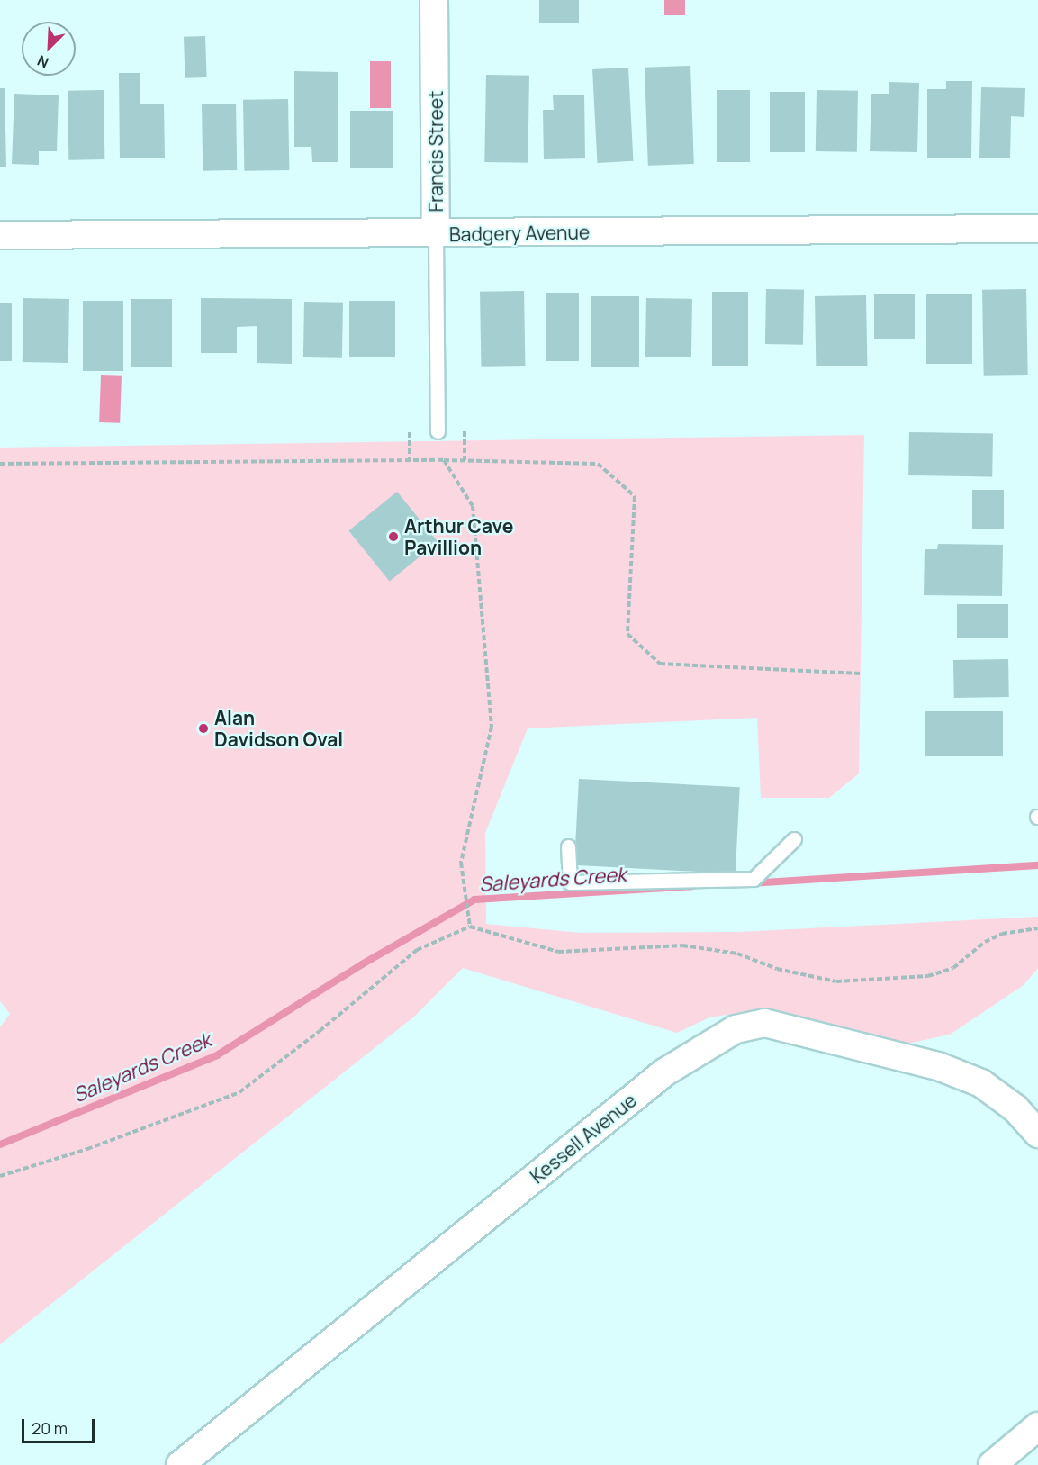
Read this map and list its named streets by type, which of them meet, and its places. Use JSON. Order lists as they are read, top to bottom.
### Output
{
  "streets": {
    "street": ["Francis Street", "Badgery Avenue", "Kessell Avenue"]
  },
  "crossings": [
    ["Francis Street", "Badgery Avenue"]
  ],
  "water": ["Saleyards Creek"],
  "places": ["Arthur Cave Pavillion", "Alan Davidson Oval"],
  "scale_bar": "20 m",
  "north": "bottom left"
}
